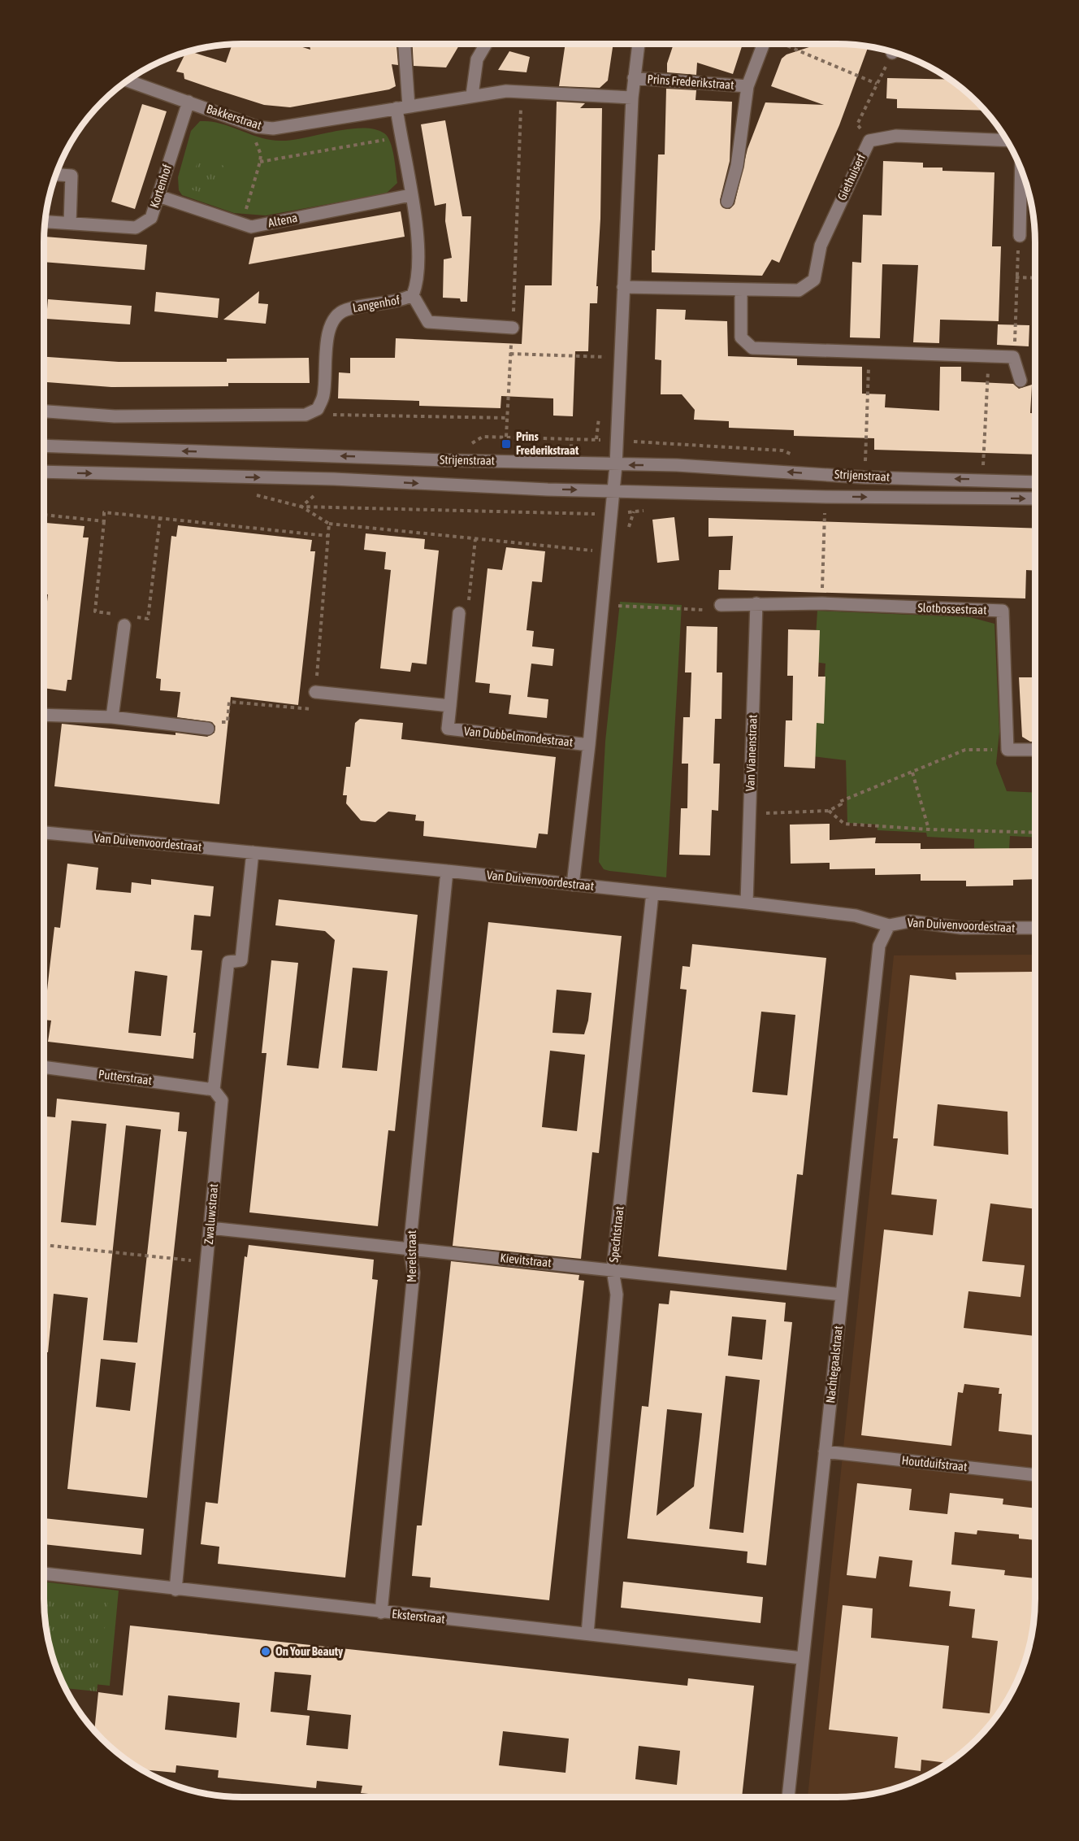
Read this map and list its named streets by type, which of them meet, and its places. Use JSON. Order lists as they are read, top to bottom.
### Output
{
  "streets": {
    "street": [
      "Prins Frederikstraat",
      "Bakkerstraat",
      "Giethuiserf",
      "Kortenhof",
      "Altena",
      "Langenhof",
      "Strijenstraat",
      "Slotbossestraat",
      "Van Dubbelmondestraat",
      "Van Vianenstraat",
      "Van Duivenvoordestraat",
      "Putterstraat",
      "Zwaluwstraat",
      "Spechtstraat",
      "Merelstraat",
      "Kievitstraat",
      "Nachtegaalstraat",
      "Houtduifstraat",
      "Eksterstraat"
    ]
  },
  "crossings": [
    ["Prins Frederikstraat", "Bakkerstraat"],
    ["Prins Frederikstraat", "Giethuiserf"],
    ["Prins Frederikstraat", "Strijenstraat"],
    ["Bakkerstraat", "Kortenhof"],
    ["Bakkerstraat", "Langenhof"],
    ["Kortenhof", "Altena"],
    ["Altena", "Langenhof"],
    ["Slotbossestraat", "Van Vianenstraat"],
    ["Van Dubbelmondestraat", "Van Duivenvoordestraat"],
    ["Van Vianenstraat", "Van Duivenvoordestraat"],
    ["Van Duivenvoordestraat", "Zwaluwstraat"],
    ["Van Duivenvoordestraat", "Spechtstraat"],
    ["Van Duivenvoordestraat", "Merelstraat"],
    ["Van Duivenvoordestraat", "Nachtegaalstraat"],
    ["Putterstraat", "Zwaluwstraat"],
    ["Zwaluwstraat", "Kievitstraat"],
    ["Zwaluwstraat", "Eksterstraat"],
    ["Spechtstraat", "Kievitstraat"],
    ["Spechtstraat", "Eksterstraat"],
    ["Merelstraat", "Kievitstraat"],
    ["Merelstraat", "Eksterstraat"],
    ["Kievitstraat", "Nachtegaalstraat"],
    ["Nachtegaalstraat", "Houtduifstraat"],
    ["Nachtegaalstraat", "Eksterstraat"]
  ],
  "places": {
    "transit": ["Prins Frederikstraat"],
    "other": ["On Your Beauty"]
  }
}
